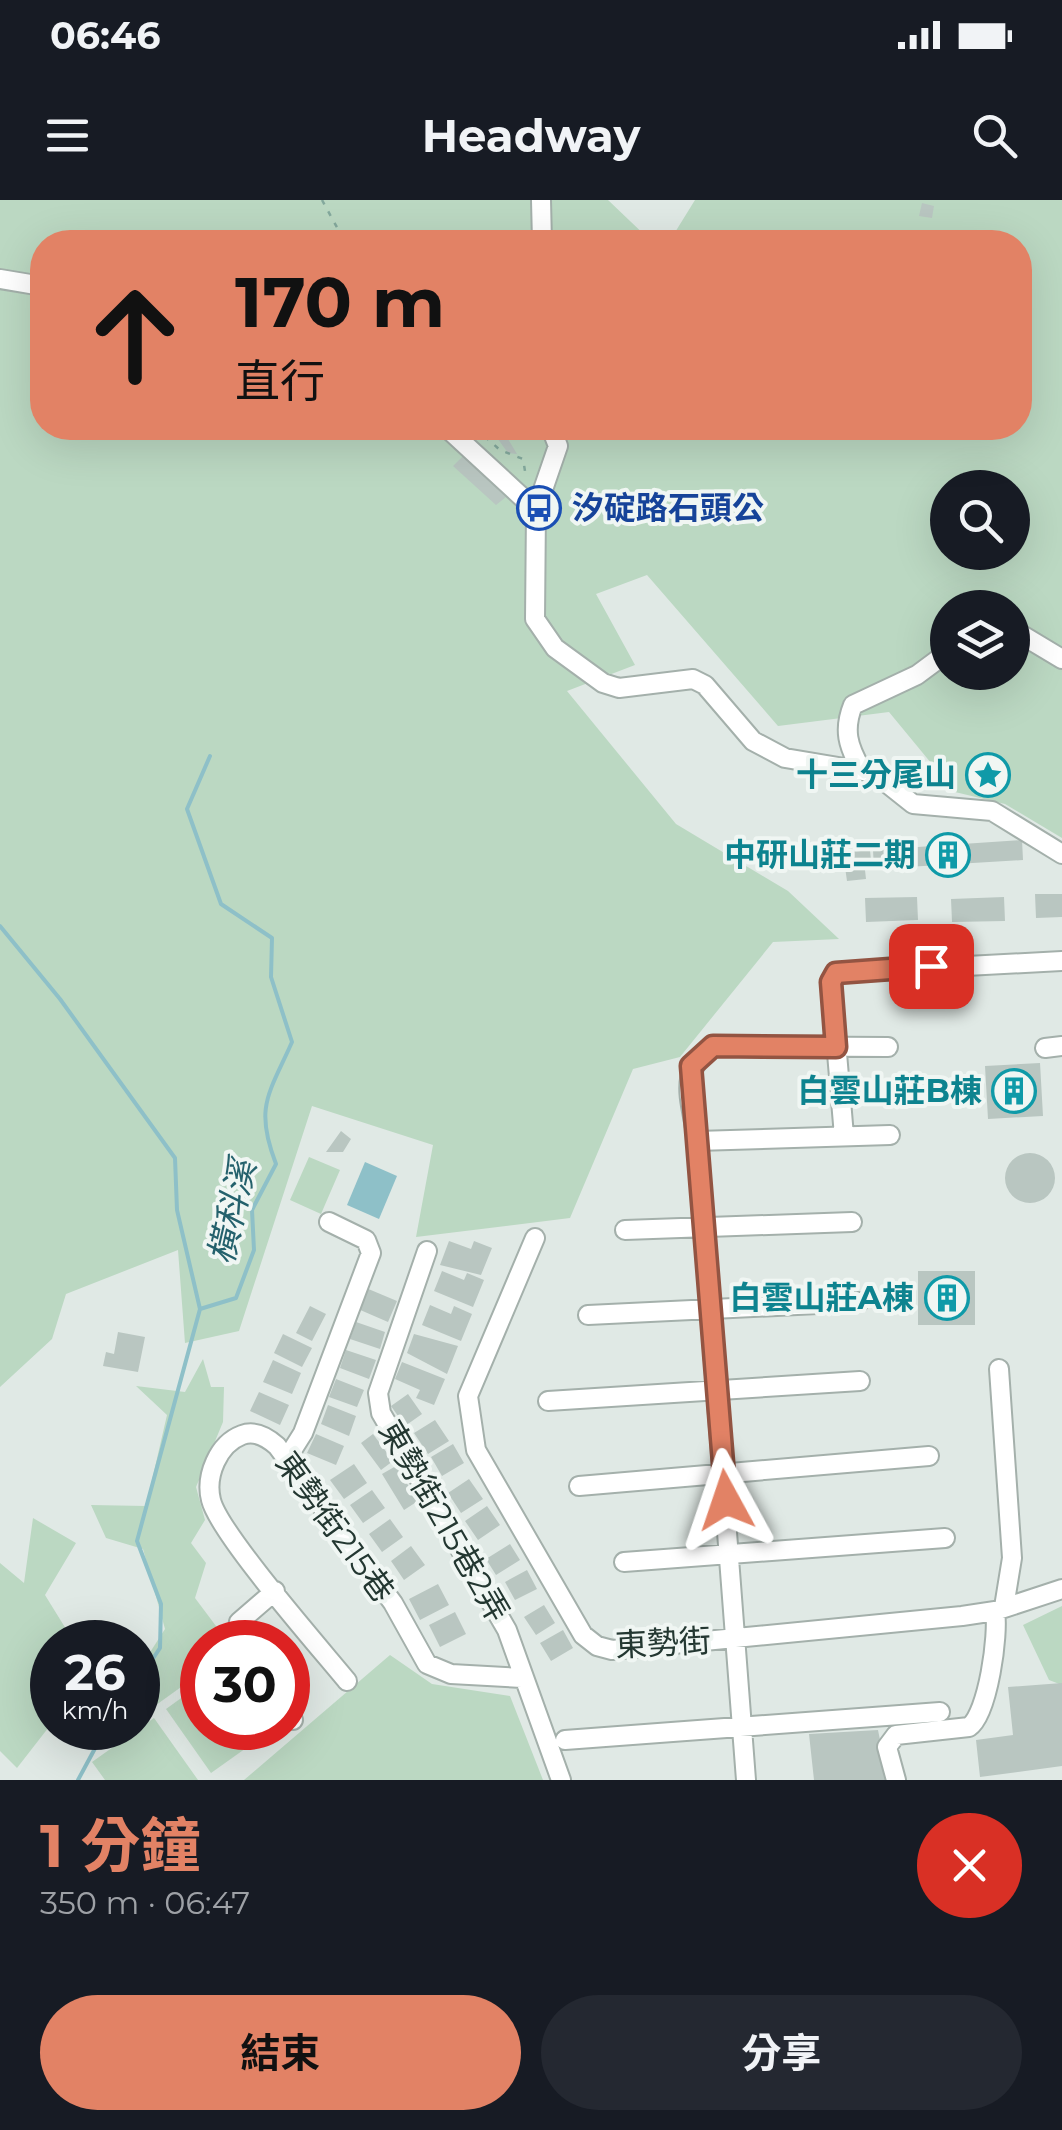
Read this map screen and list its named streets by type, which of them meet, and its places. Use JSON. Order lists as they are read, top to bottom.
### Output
{
  "streets": {
    "street": ["東勢街215巷2弄", "東勢街215巷", "東勢街"]
  },
  "crossings": [
    ["東勢街215巷2弄", "東勢街215巷"]
  ],
  "water": ["橫科溪"],
  "places": {
    "bus stop": ["汐碇路石頭公"],
    "place": ["十三分尾山"],
    "building": ["中研山莊二期", "白雲山莊B棟", "白雲山莊A棟"]
  },
  "page": {
    "status": "06:46",
    "header": "Headway",
    "turn": ["170 m", "直行"],
    "speed": "26 km/h",
    "limit": "30",
    "heading": ["1 分鐘", "350 m · 06:47"],
    "buttons": ["結束", "分享"]
  }
}
